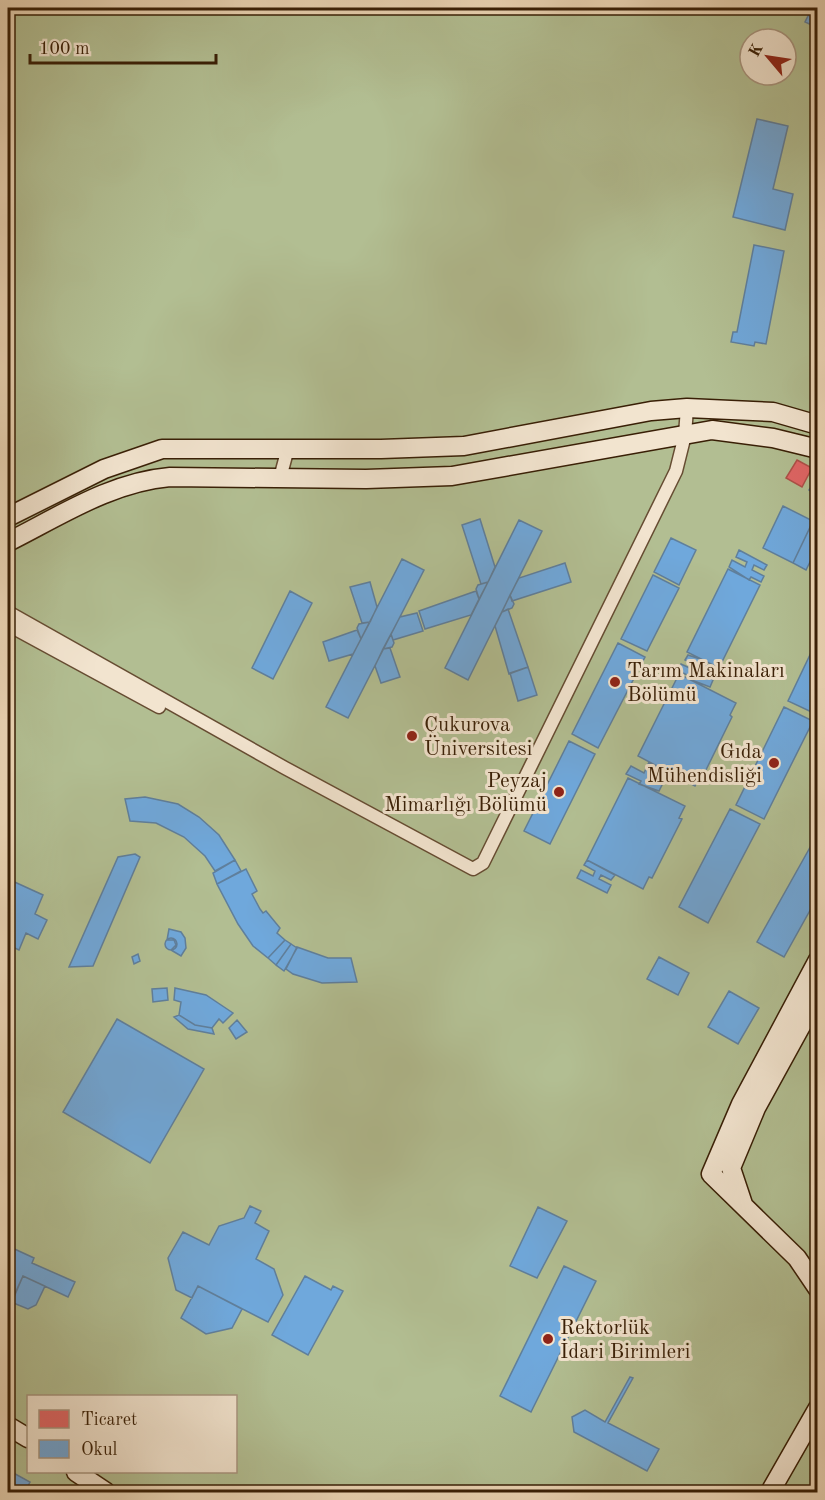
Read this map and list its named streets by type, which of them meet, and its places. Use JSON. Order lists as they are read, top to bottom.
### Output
{
  "places": [
    "Tarım Makinaları Bölümü",
    "Çukurova Üniversitesi",
    "Gıda Mühendisliği",
    "Peyzaj Mimarlığı Bölümü",
    "Rektorlük İdari Birimleri"
  ],
  "legend": ["Ticaret", "Okul"],
  "scale_bar": "100 m",
  "north": "top left"
}
